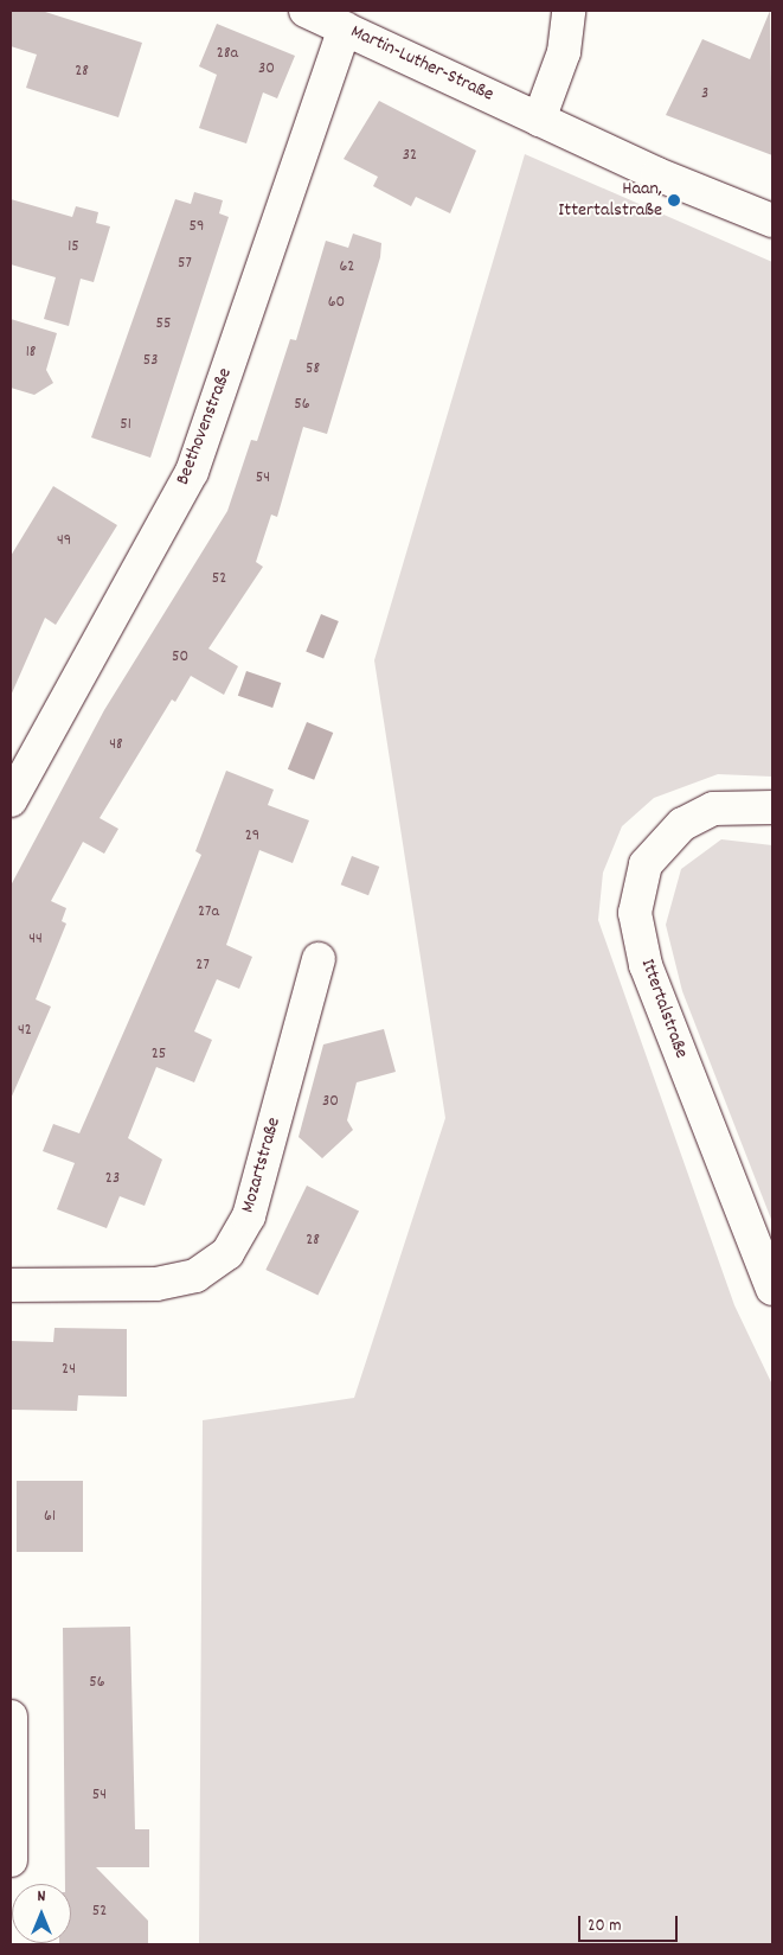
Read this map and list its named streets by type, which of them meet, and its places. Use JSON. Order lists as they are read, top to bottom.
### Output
{
  "streets": {
    "street": [
      "Martin-Luther-Straße",
      "Beethovenstraße",
      "Ittertalstraße",
      "Mozartstraße"
    ]
  },
  "crossings": [
    ["Martin-Luther-Straße", "Beethovenstraße"]
  ],
  "places": ["Haan, Ittertalstraße"],
  "house_numbers": [
    "28a",
    "30",
    "28",
    "3",
    "32",
    "59",
    "15",
    "57",
    "62",
    "60",
    "55",
    "18",
    "53",
    "58",
    "56",
    "51",
    "54",
    "49",
    "52",
    "50",
    "48",
    "29",
    "27a",
    "44",
    "27",
    "42",
    "25",
    "30",
    "23",
    "28",
    "24",
    "61",
    "56",
    "54",
    "52"
  ],
  "scale_bar": "20 m",
  "north": "top"
}
